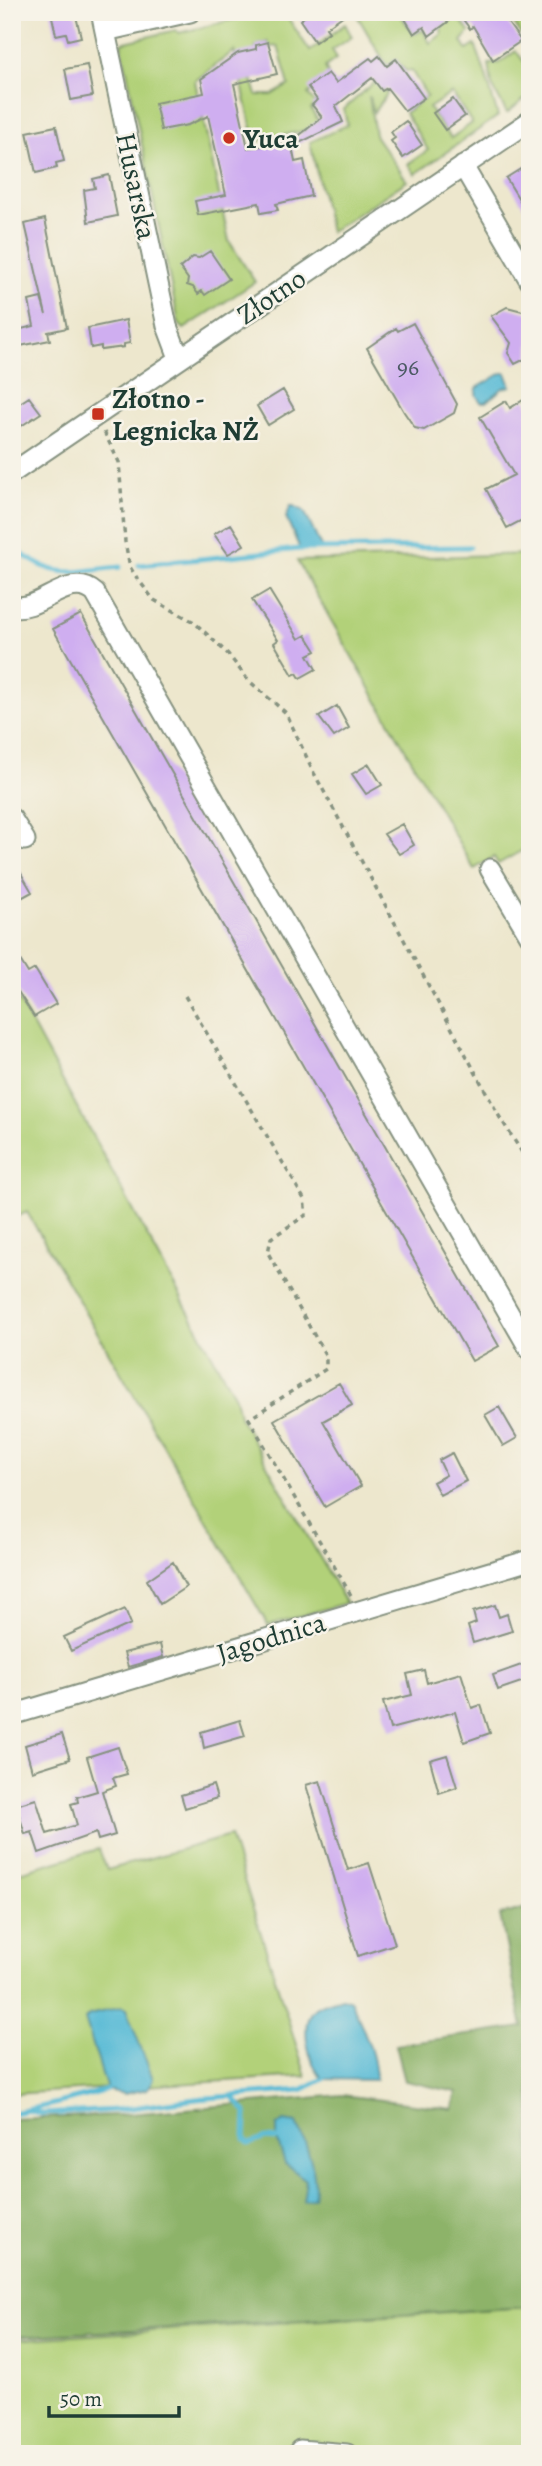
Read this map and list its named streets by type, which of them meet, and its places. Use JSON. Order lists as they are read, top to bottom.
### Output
{
  "streets": {
    "street": ["Husarska", "Złotno", "Jagodnica"]
  },
  "crossings": [
    ["Husarska", "Złotno"]
  ],
  "places": {
    "other": ["Yuca"],
    "transit": ["Złotno - Legnicka NŻ"]
  },
  "house_numbers": ["96"],
  "scale_bar": "50 m"
}
